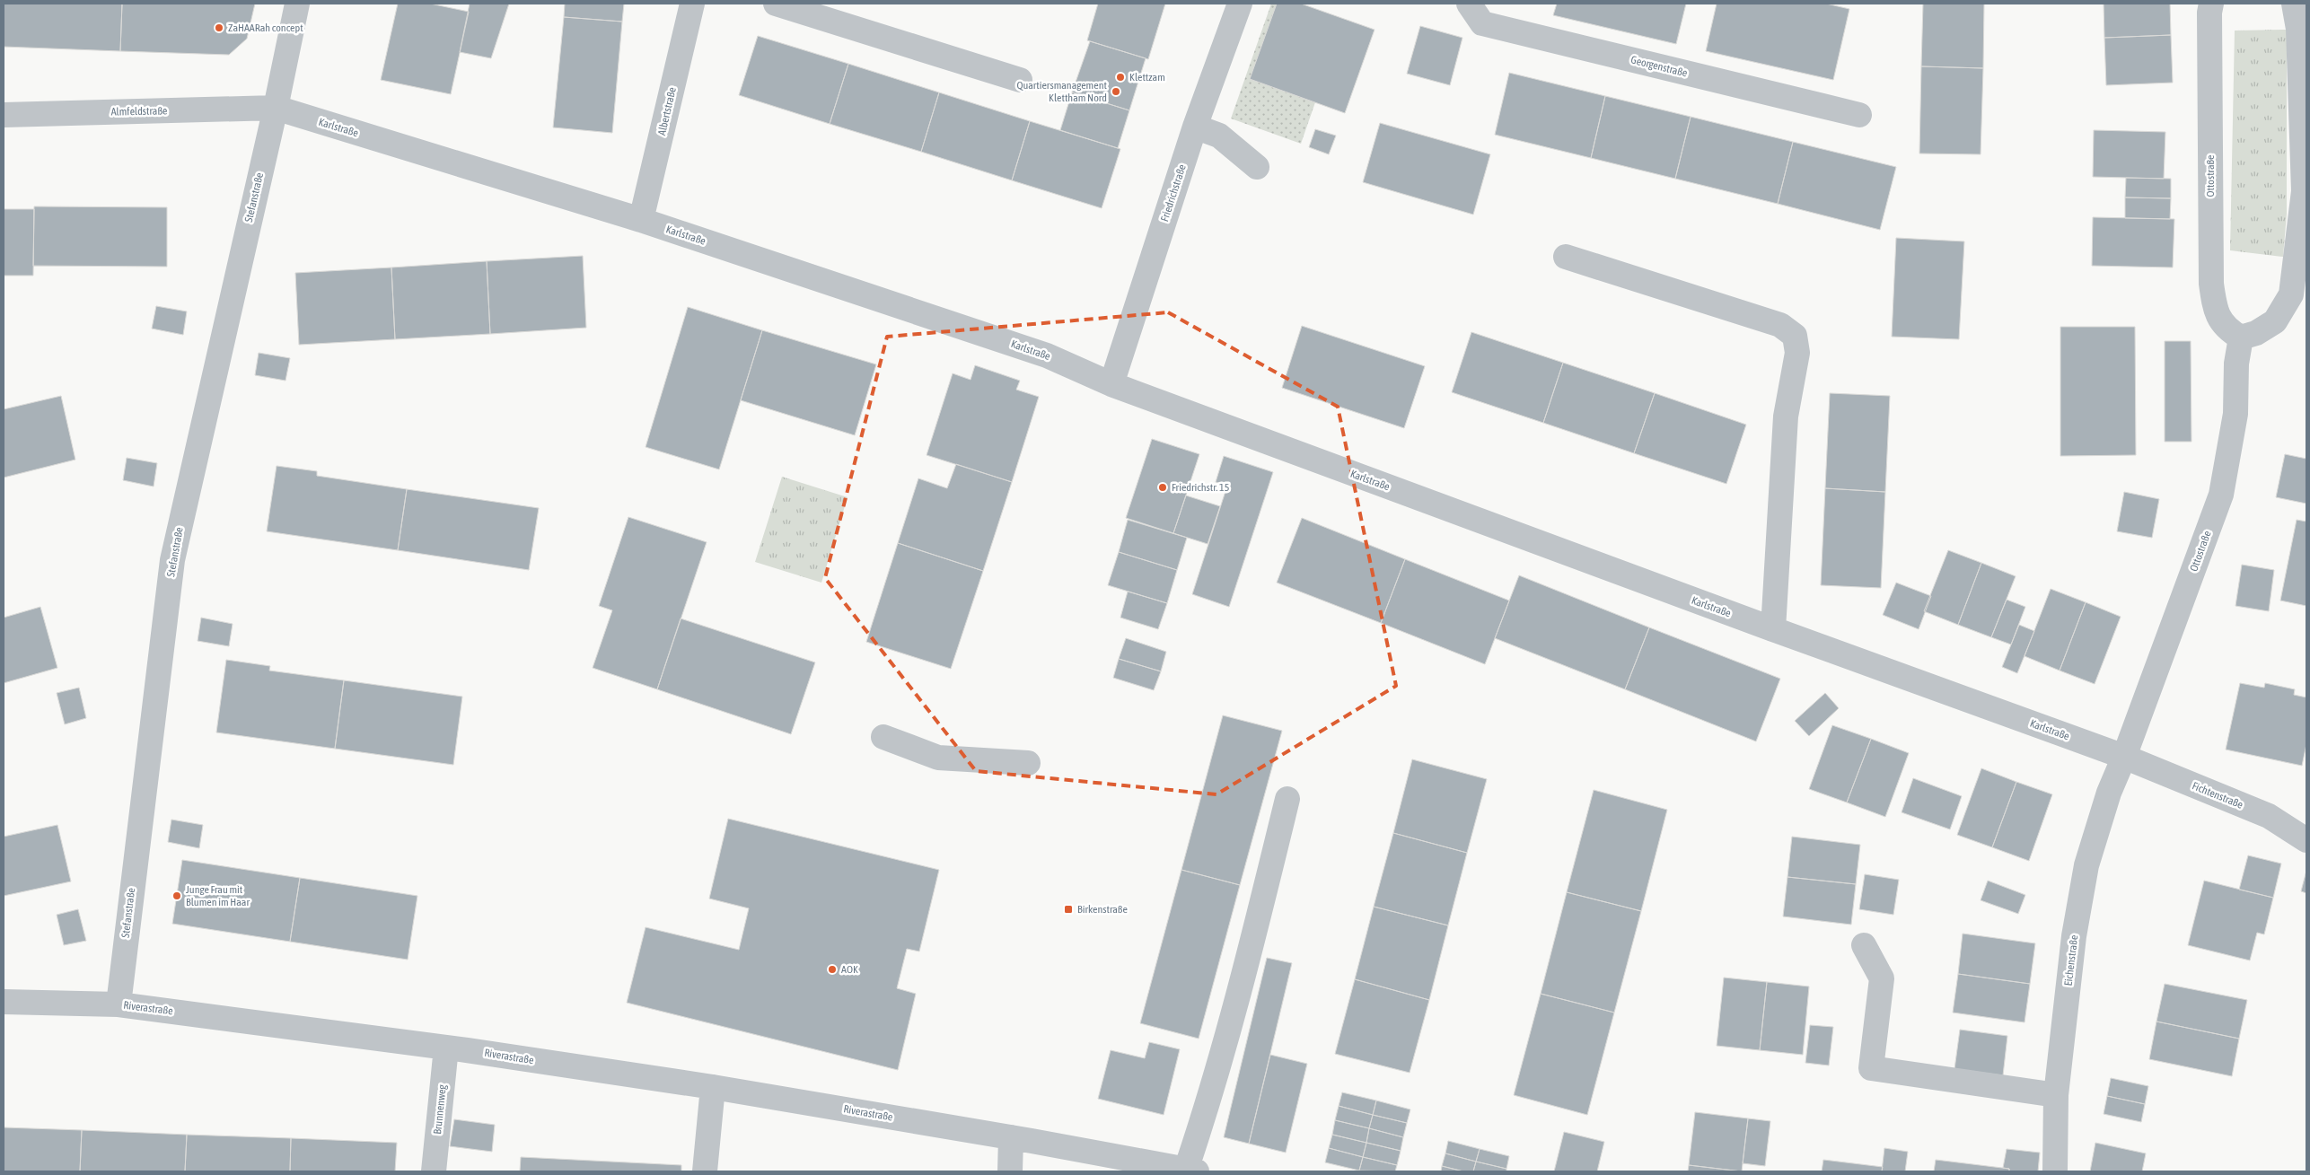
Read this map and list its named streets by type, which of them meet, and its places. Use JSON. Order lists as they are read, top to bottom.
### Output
{
  "streets": {
    "street": [
      "Georgenstraße",
      "Almfeldstraße",
      "Albertstraße",
      "Karlstraße",
      "Ottostraße",
      "Friedrichstraße",
      "Stefanstraße",
      "Fichtenstraße",
      "Eichenstraße",
      "Riverastraße",
      "Brunnenweg"
    ]
  },
  "crossings": [
    ["Almfeldstraße", "Karlstraße"],
    ["Almfeldstraße", "Stefanstraße"],
    ["Albertstraße", "Karlstraße"],
    ["Karlstraße", "Ottostraße"],
    ["Karlstraße", "Friedrichstraße"],
    ["Karlstraße", "Stefanstraße"],
    ["Karlstraße", "Fichtenstraße"],
    ["Karlstraße", "Eichenstraße"],
    ["Ottostraße", "Fichtenstraße"],
    ["Ottostraße", "Eichenstraße"],
    ["Stefanstraße", "Riverastraße"],
    ["Fichtenstraße", "Eichenstraße"],
    ["Riverastraße", "Brunnenweg"]
  ],
  "places": {
    "other": [
      "ZaHAARah concept",
      "Klettzam",
      "Quartiersmanagement Klettham Nord",
      "Friedrichstr. 15",
      "Junge Frau mit Blumen im Haar",
      "AOK"
    ],
    "transit": ["Birkenstraße"]
  }
}
